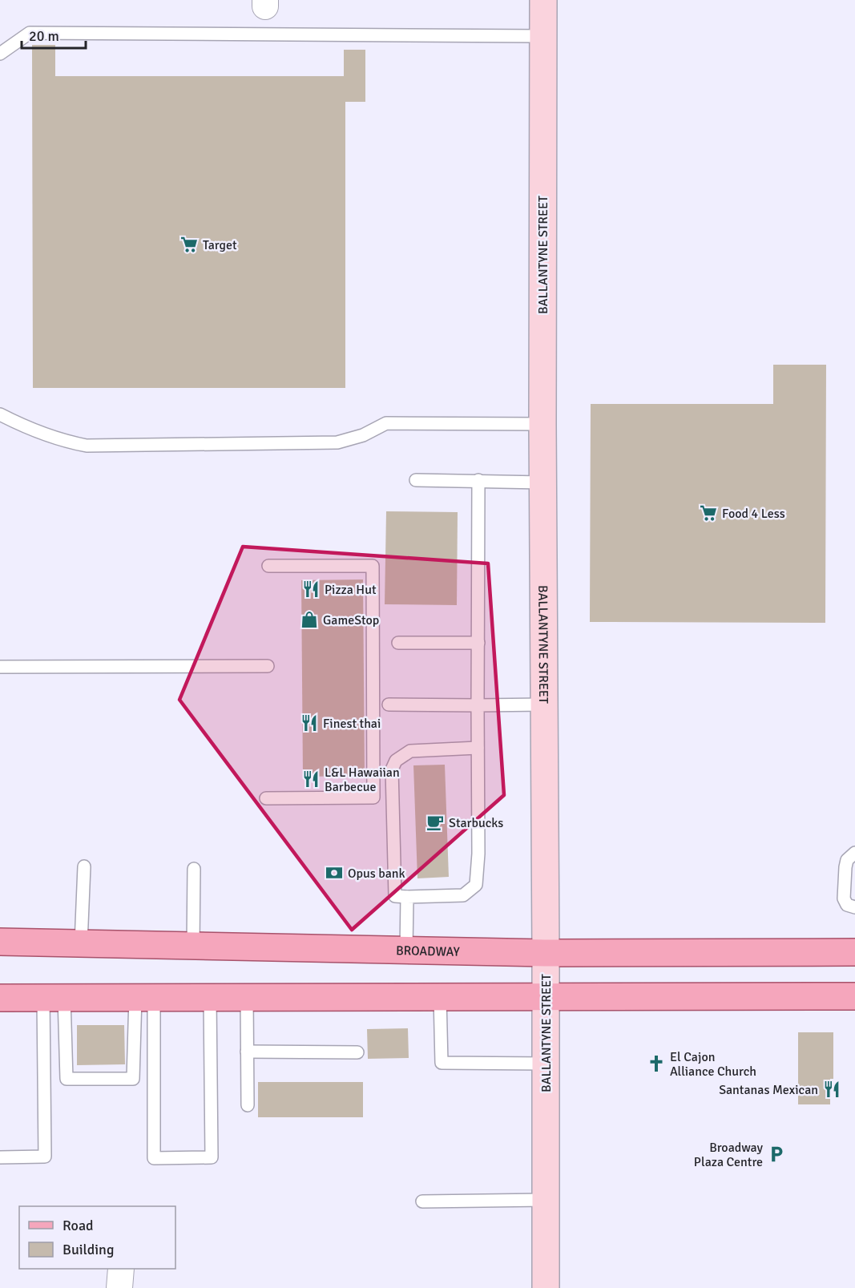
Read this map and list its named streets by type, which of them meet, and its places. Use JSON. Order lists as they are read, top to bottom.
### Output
{
  "streets": {
    "main road": ["BALLANTYNE STREET", "BROADWAY"]
  },
  "crossings": [
    ["BALLANTYNE STREET", "BROADWAY"]
  ],
  "places": {
    "supermarket": ["Target", "Food 4 Less"],
    "restaurant": [
      "Pizza Hut",
      "Finest thai",
      "L&L Hawaiian Barbecue",
      "Santanas Mexican"
    ],
    "shop": ["GameStop"],
    "cafe": ["Starbucks"],
    "bank": ["Opus bank"],
    "church": ["El Cajon Alliance Church"],
    "parking": ["Broadway Plaza Centre"]
  },
  "legend": ["Road", "Building"],
  "scale_bar": "20 m"
}
